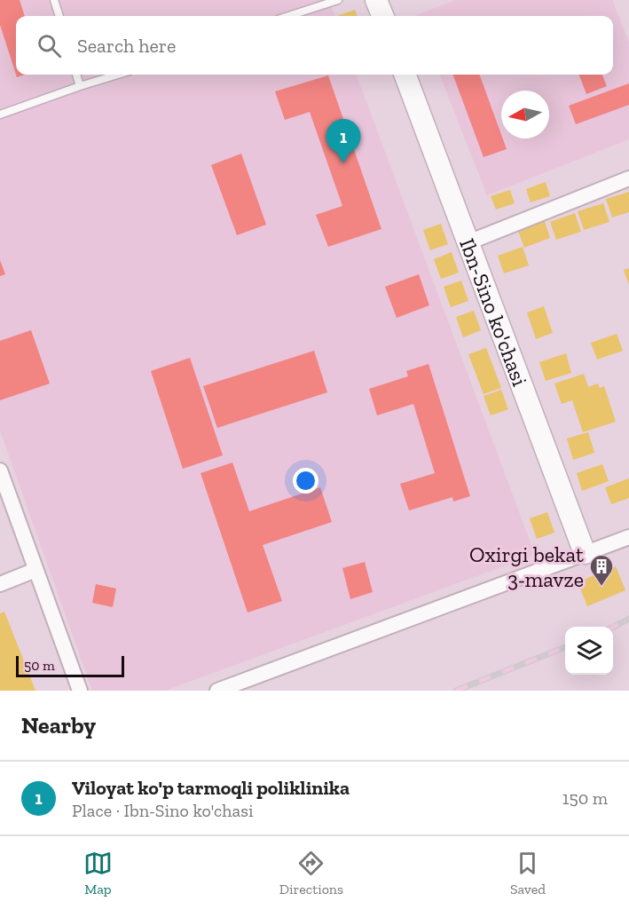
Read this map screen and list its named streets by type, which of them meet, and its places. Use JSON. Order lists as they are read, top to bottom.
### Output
{
  "streets": {
    "main road": ["Ibn-Sino ko'chasi"]
  },
  "places": {
    "building": ["Oxirgi bekat 3-mavze"]
  },
  "scale_bar": "50 m",
  "north": "left",
  "page": {
    "search": "Search here",
    "pins": "1",
    "scale": "50 m",
    "heading": "Nearby",
    "list": [
      {
        "mark": "1",
        "name": "Viloyat ko'p tarmoqli poliklinika",
        "note": "Place · Ibn-Sino ko'chasi",
        "value": "150 m"
      }
    ],
    "nav": ["Map", "Directions", "Saved"]
  }
}
